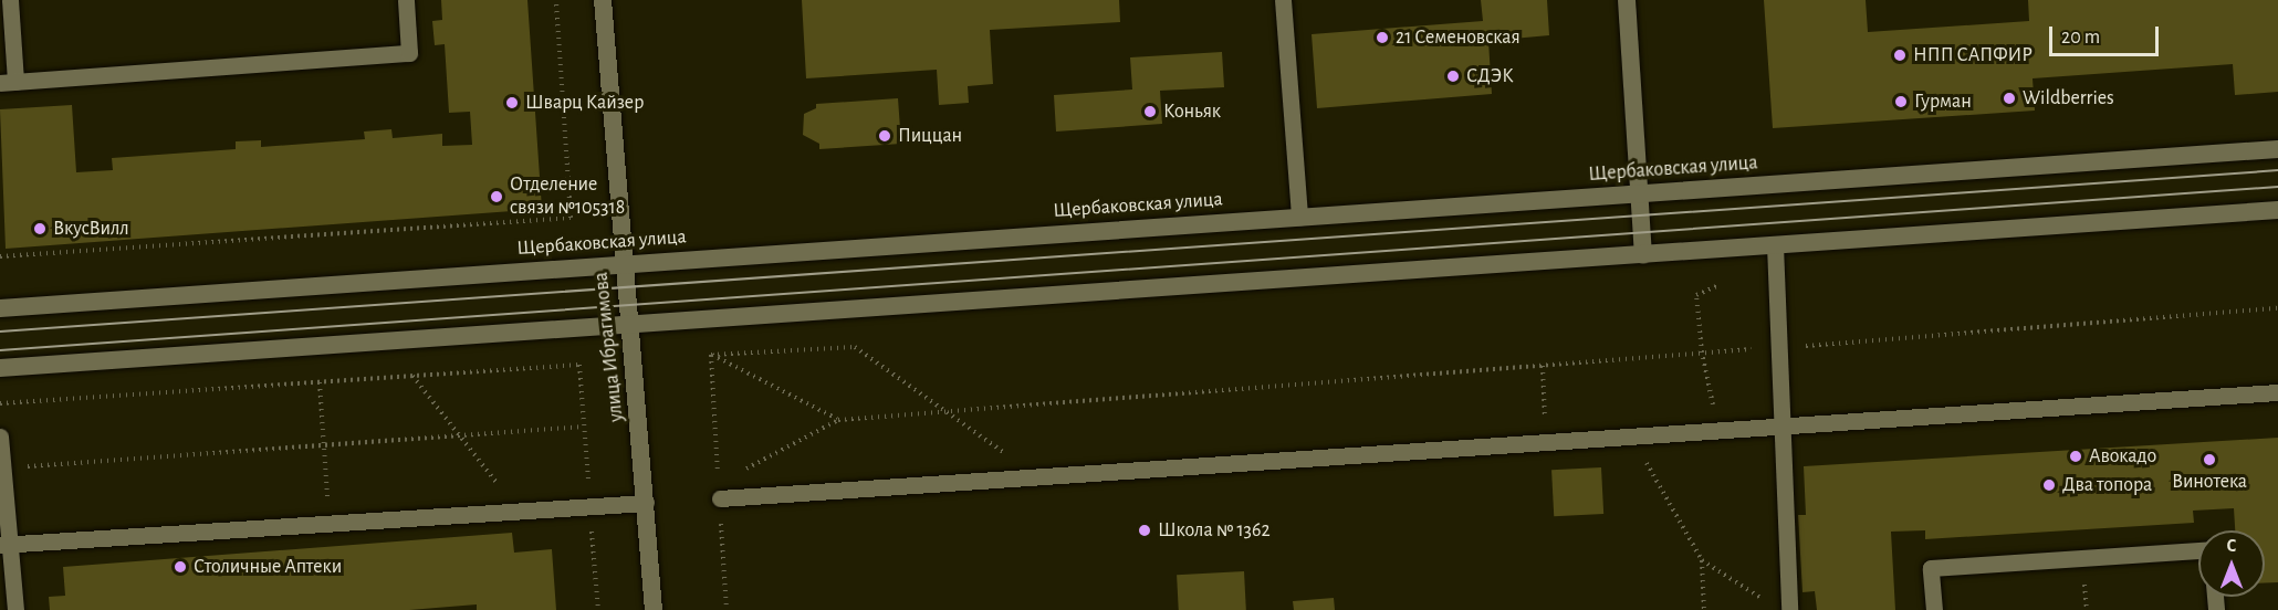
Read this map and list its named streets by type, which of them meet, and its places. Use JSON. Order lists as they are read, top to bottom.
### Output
{
  "streets": {
    "main road": ["Щербаковская улица", "улица Ибрагимова"]
  },
  "crossings": [
    ["Щербаковская улица", "улица Ибрагимова"]
  ],
  "places": [
    "21 Семеновская",
    "НПП САПФИР",
    "СДЭК",
    "Wildberries",
    "Гурман",
    "Шварц Кайзер",
    "Коньяк",
    "Пиццан",
    "Отделение связи №105318",
    "ВкусВилл",
    "Авокадо",
    "Винотека",
    "Два топора",
    "Школа № 1362",
    "Столичные Аптеки"
  ],
  "scale_bar": "20 m",
  "north": "top"
}
